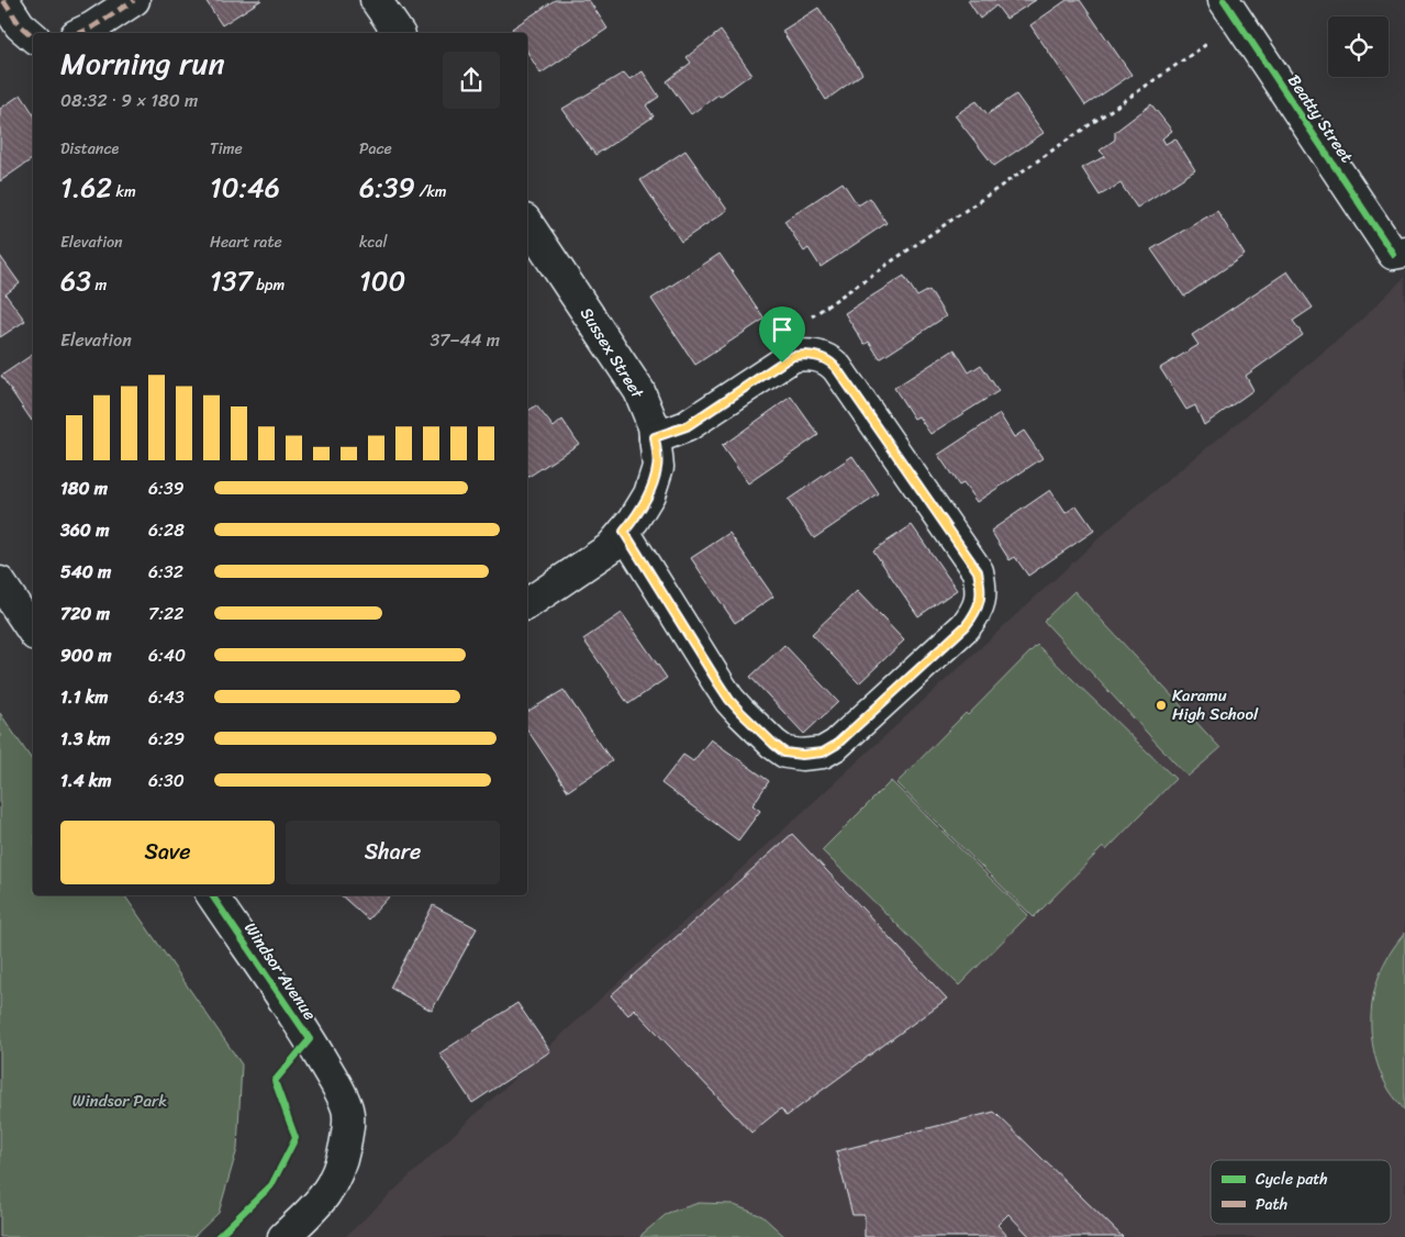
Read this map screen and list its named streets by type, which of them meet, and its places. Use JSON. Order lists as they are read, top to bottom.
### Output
{
  "streets": {
    "street": ["Beatty Street", "Sussex Street", "Windsor Avenue"]
  },
  "parks": ["Windsor Park"],
  "places": ["Karamu High School"],
  "legend": ["Cycle path", "Path"],
  "page": {
    "heading": ["Morning run", "08:32 · 9 × 180 m"],
    "stats": [
      ["Distance", "1.62 km"],
      ["Time", "10:46"],
      ["Pace", "6:39 /km"],
      ["Elevation", "63 m"],
      ["Heart rate", "137 bpm"],
      ["kcal", "100"]
    ],
    "chart": ["Elevation", "37–44 m"],
    "list": [
      {
        "name": "180 m",
        "note": "6:39"
      },
      {
        "name": "360 m",
        "note": "6:28"
      },
      {
        "name": "540 m",
        "note": "6:32"
      },
      {
        "name": "720 m",
        "note": "7:22"
      },
      {
        "name": "900 m",
        "note": "6:40"
      },
      {
        "name": "1.1 km",
        "note": "6:43"
      },
      {
        "name": "1.3 km",
        "note": "6:29"
      },
      {
        "name": "1.4 km",
        "note": "6:30"
      }
    ],
    "buttons": ["Save", "Share"]
  }
}
